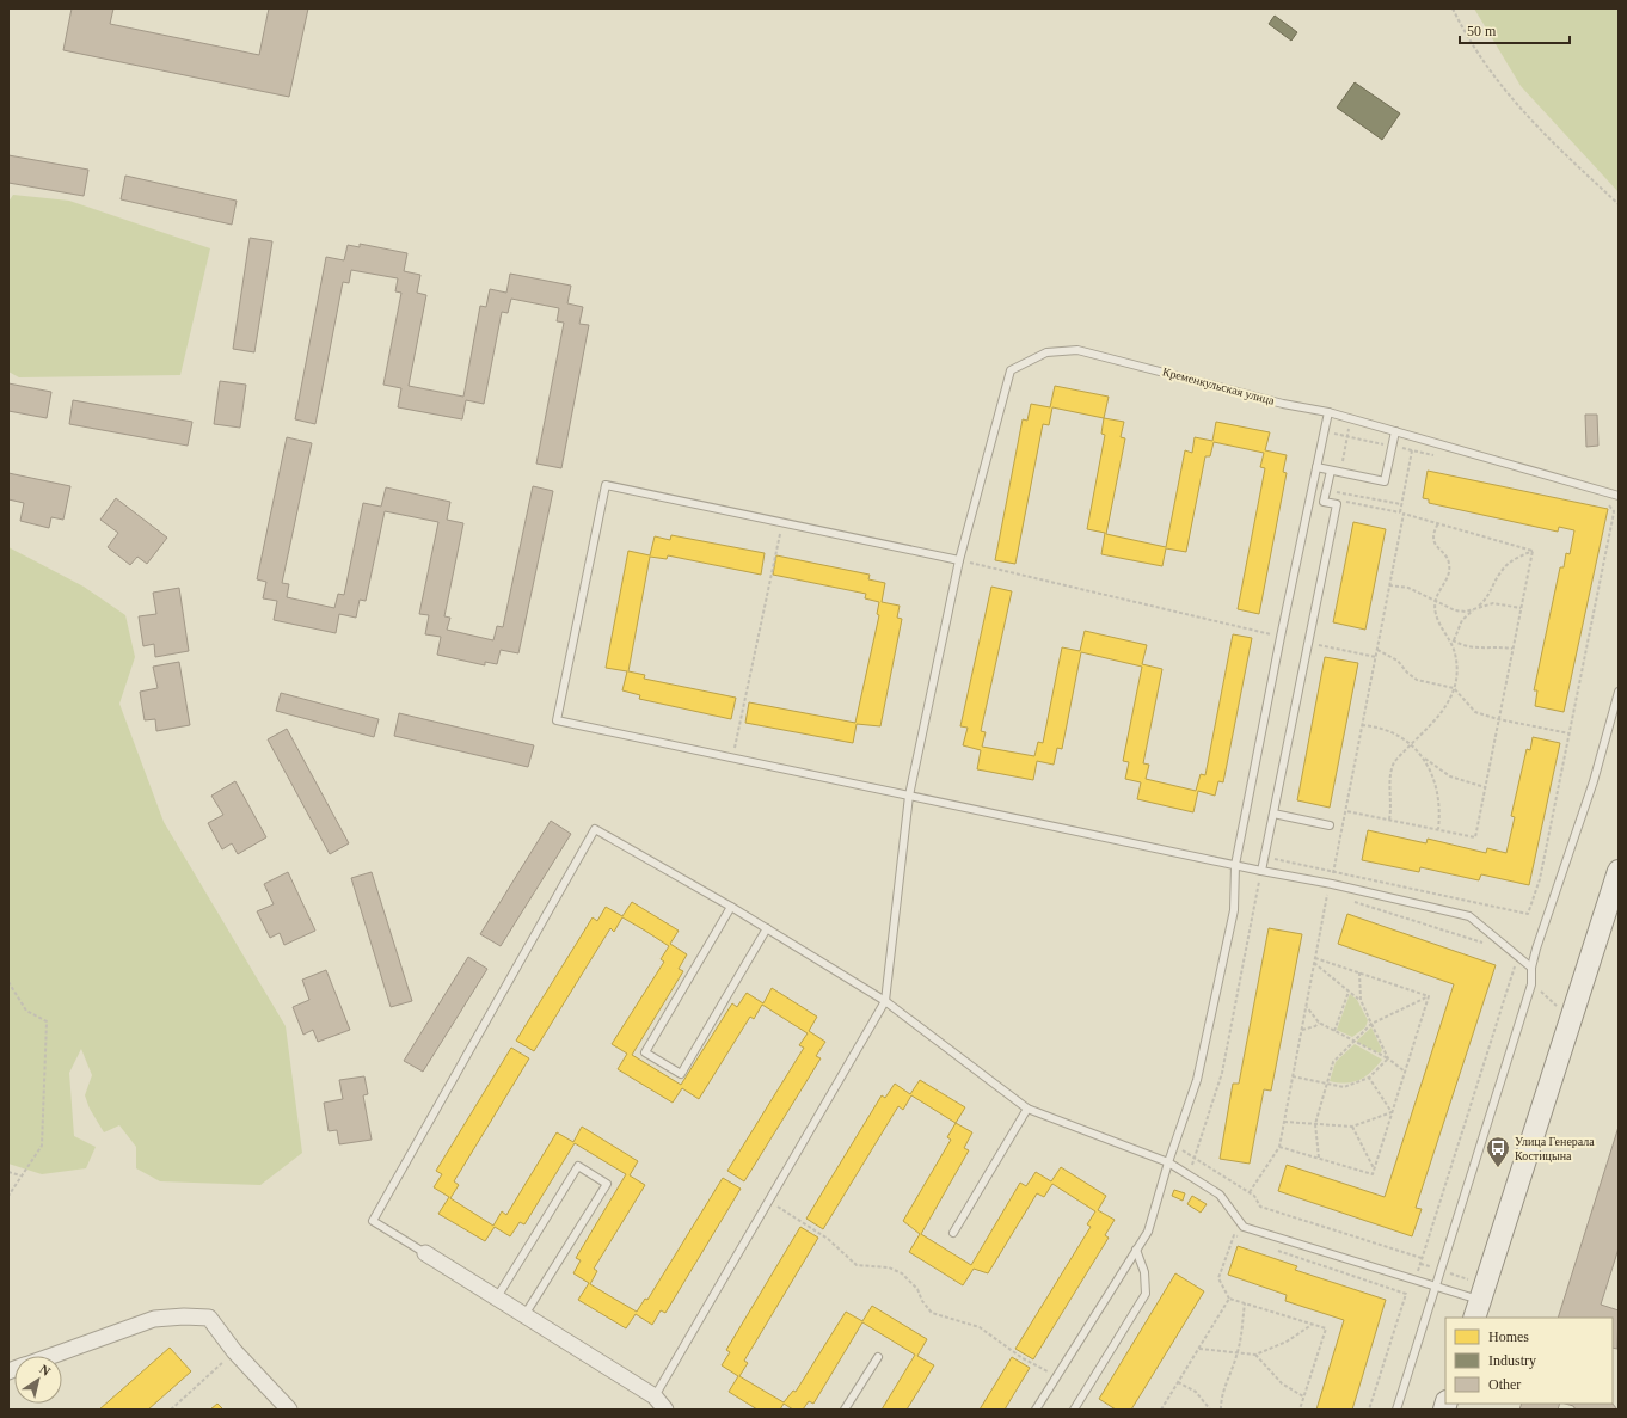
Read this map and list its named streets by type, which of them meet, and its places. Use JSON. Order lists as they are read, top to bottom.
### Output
{
  "streets": {
    "lane": ["Кременкульская улица"]
  },
  "places": {
    "bus stop": ["Улица Генерала Костицына"]
  },
  "legend": ["Homes", "Industry", "Other"],
  "scale_bar": "50 m",
  "north": "top right"
}
